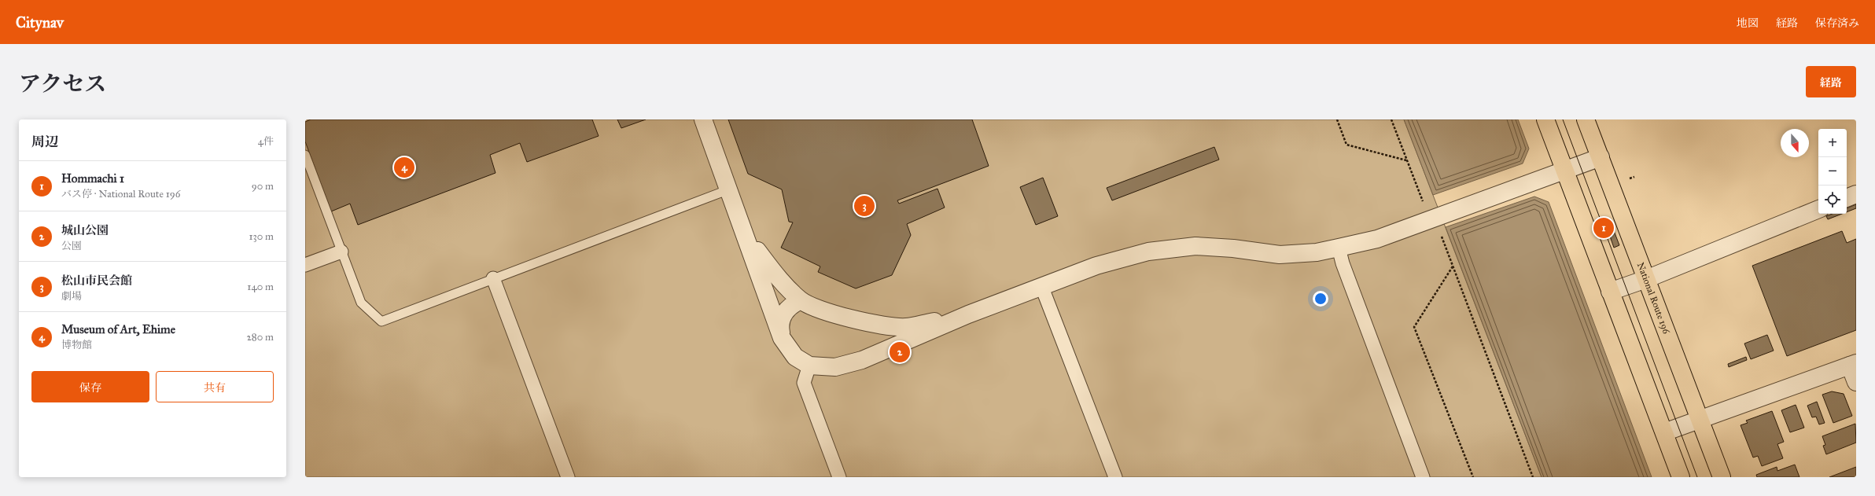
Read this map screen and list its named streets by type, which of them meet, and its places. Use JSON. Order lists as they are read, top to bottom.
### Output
{
  "streets": {
    "highway": ["National Route 196"]
  },
  "north": "bottom",
  "page": {
    "header": "Citynav",
    "nav": ["地図", "経路", "保存済み"],
    "title": "アクセス",
    "buttons": [
      "経路",
      ["保存", "共有"]
    ],
    "heading": ["周辺", "4件"],
    "map_buttons": ["+", "−"],
    "pins": [
      "4",
      "3",
      "1",
      "2"
    ],
    "list": [
      {
        "mark": "1",
        "name": "Hommachi 1",
        "note": "バス停 · National Route 196",
        "value": "90 m"
      },
      {
        "mark": "2",
        "name": "城山公園",
        "note": "公園",
        "value": "130 m"
      },
      {
        "mark": "3",
        "name": "松山市民会館",
        "note": "劇場",
        "value": "140 m"
      },
      {
        "mark": "4",
        "name": "Museum of Art, Ehime",
        "note": "博物館",
        "value": "280 m"
      }
    ]
  }
}
